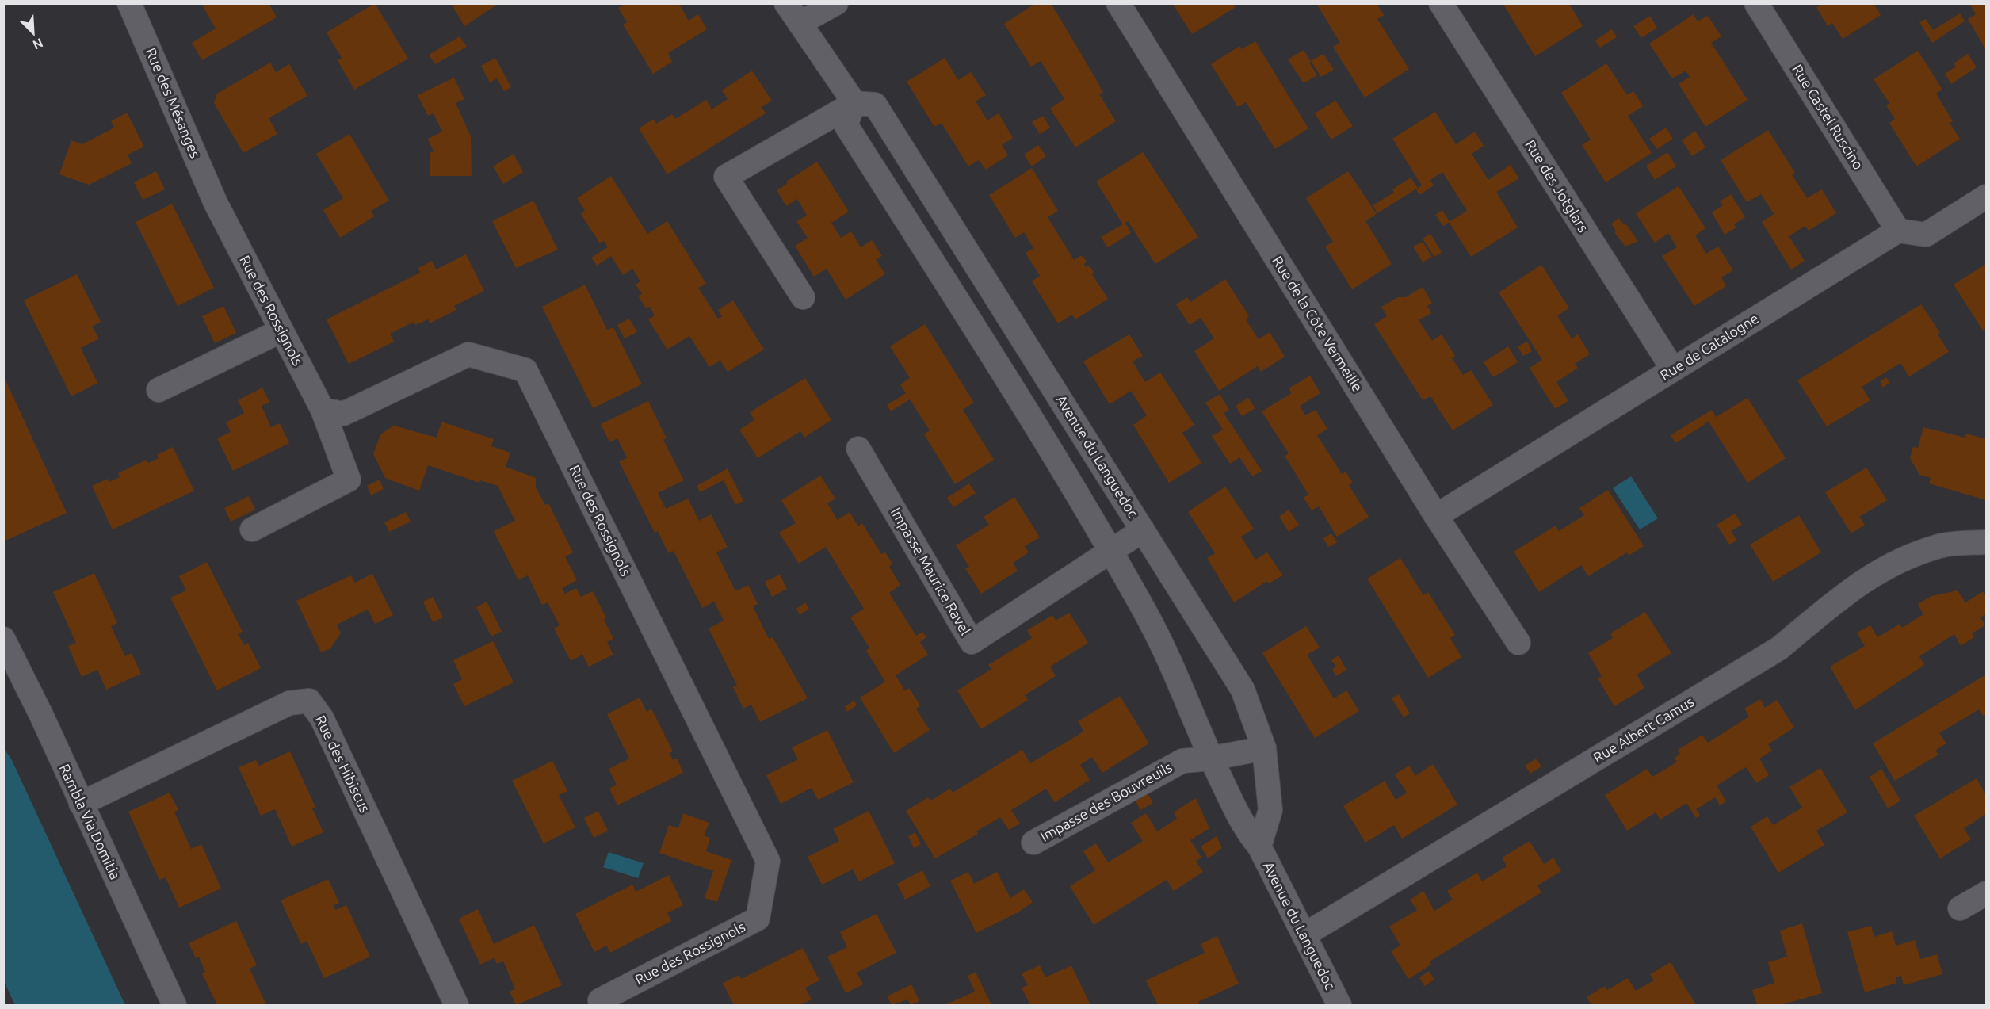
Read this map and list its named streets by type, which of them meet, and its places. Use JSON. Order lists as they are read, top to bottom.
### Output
{
  "streets": {
    "street": [
      "Rue des Mésanges",
      "Rue Castel Ruscino",
      "Rue des Jotglars",
      "Rue des Rossignols",
      "Rue de la Côte Vermeille",
      "Rue de Catalogne",
      "Avenue du Languedoc",
      "Impasse Maurice Ravel",
      "Rue Albert Camus",
      "Rue des Hibiscus",
      "Impasse des Bouvreuils",
      "Rambla Via Domitia"
    ]
  },
  "crossings": [
    ["Rue des Mésanges", "Rue des Rossignols"],
    ["Rue Castel Ruscino", "Rue de Catalogne"],
    ["Rue des Jotglars", "Rue de Catalogne"],
    ["Rue de la Côte Vermeille", "Rue de Catalogne"],
    ["Avenue du Languedoc", "Impasse Maurice Ravel"],
    ["Avenue du Languedoc", "Rue Albert Camus"],
    ["Avenue du Languedoc", "Impasse des Bouvreuils"],
    ["Rue des Hibiscus", "Rambla Via Domitia"]
  ],
  "north": "bottom right"
}
